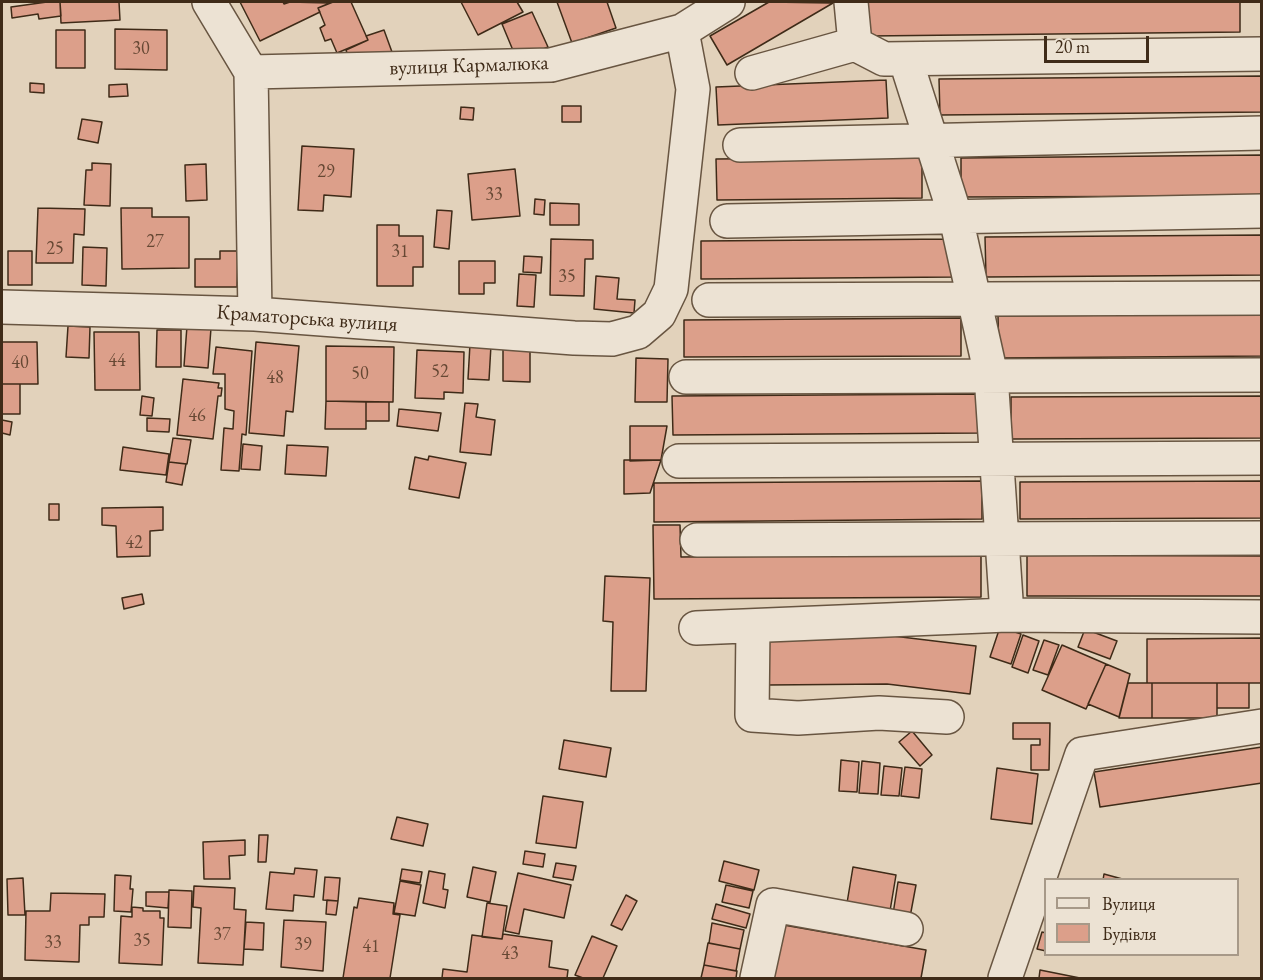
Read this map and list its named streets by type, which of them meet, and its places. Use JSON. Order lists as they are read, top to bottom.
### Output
{
  "streets": {
    "street": ["вулиця Кармалюка", "Краматорська вулиця"]
  },
  "crossings": [
    ["вулиця Кармалюка", "Краматорська вулиця"]
  ],
  "house_numbers": [
    "30",
    "29",
    "33",
    "27",
    "25",
    "31",
    "35",
    "44",
    "40",
    "52",
    "50",
    "48",
    "46",
    "42",
    "37",
    "35",
    "33",
    "39",
    "41",
    "43"
  ],
  "legend": ["Вулиця", "Будівля"],
  "scale_bar": "20 m"
}
